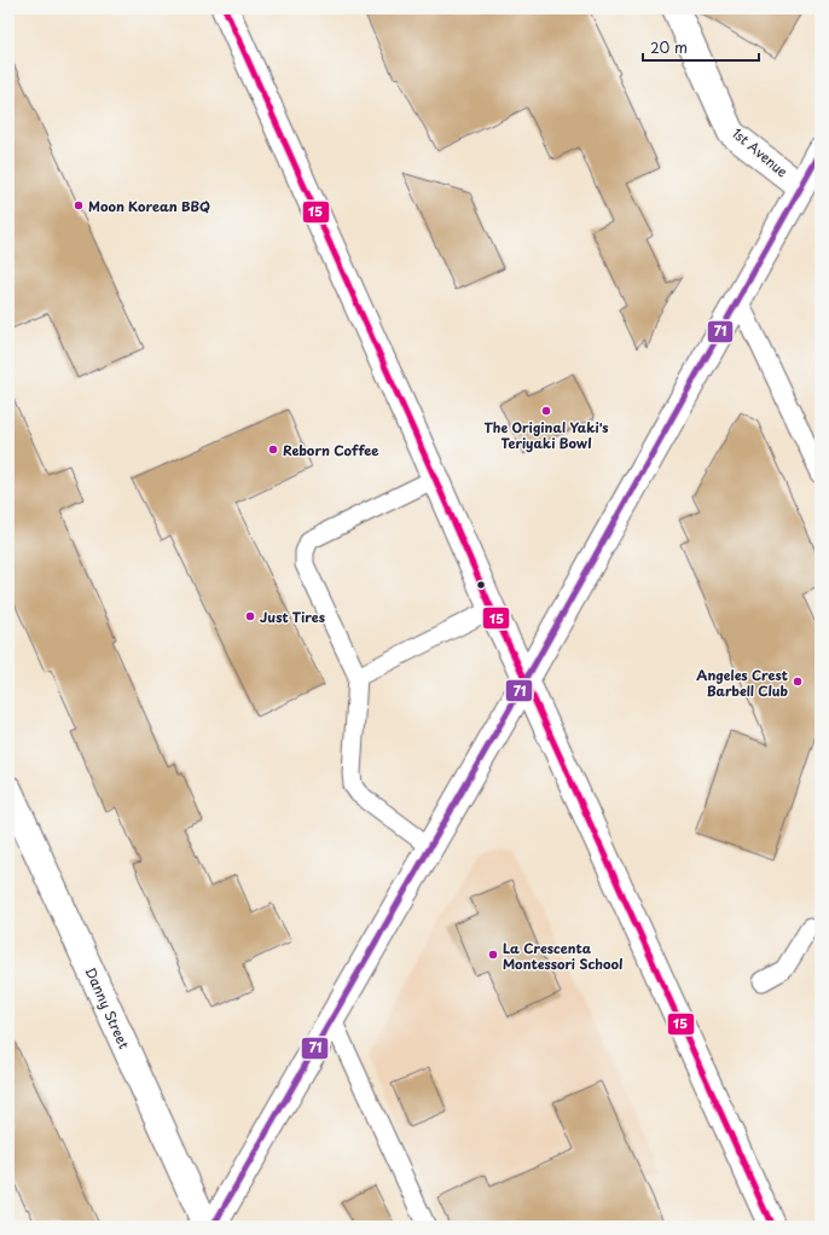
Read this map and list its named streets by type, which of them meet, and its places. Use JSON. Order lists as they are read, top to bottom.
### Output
{
  "streets": {
    "street": ["1st Avenue", "Danny Street"]
  },
  "places": [
    "Moon Korean BBQ",
    "The Original Yaki's Teriyaki Bowl",
    "Reborn Coffee",
    "Just Tires",
    "Angeles Crest Barbell Club",
    "La Crescenta Montessori School"
  ],
  "lines": ["transit line 15", "transit line 71"],
  "scale_bar": "20 m"
}
